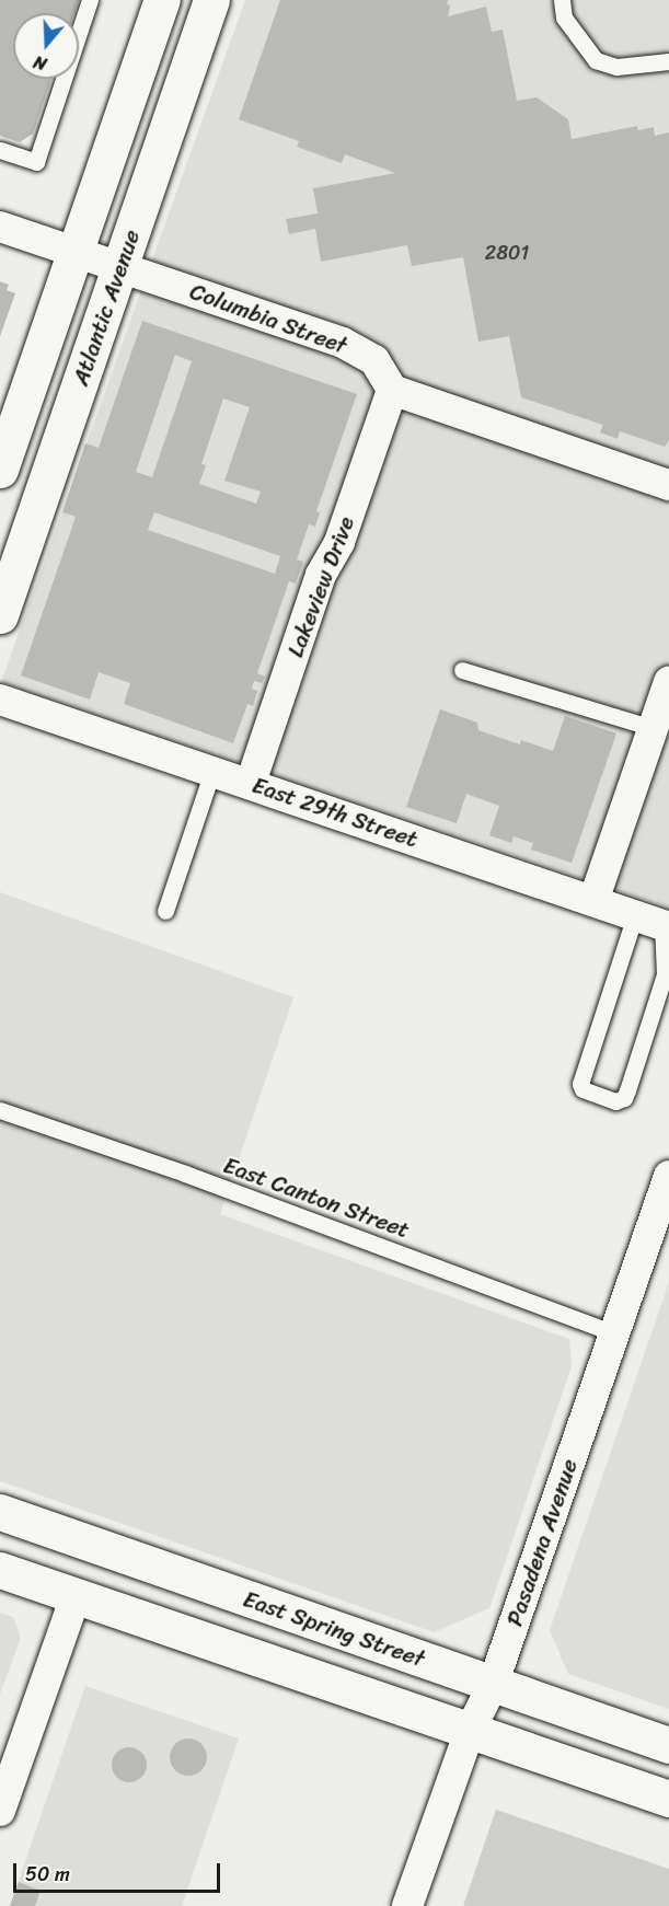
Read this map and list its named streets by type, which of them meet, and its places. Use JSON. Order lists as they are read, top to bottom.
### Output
{
  "streets": {
    "main road": ["Atlantic Avenue", "East Spring Street"],
    "street": [
      "Columbia Street",
      "Lakeview Drive",
      "East 29th Street",
      "Pasadena Avenue"
    ],
    "lane": ["East Canton Street"]
  },
  "crossings": [
    ["Atlantic Avenue", "Columbia Street"],
    ["Columbia Street", "Lakeview Drive"],
    ["Lakeview Drive", "East 29th Street"],
    ["East Canton Street", "Pasadena Avenue"],
    ["Pasadena Avenue", "East Spring Street"]
  ],
  "house_numbers": ["2801"],
  "scale_bar": "50 m",
  "north": "bottom"
}
